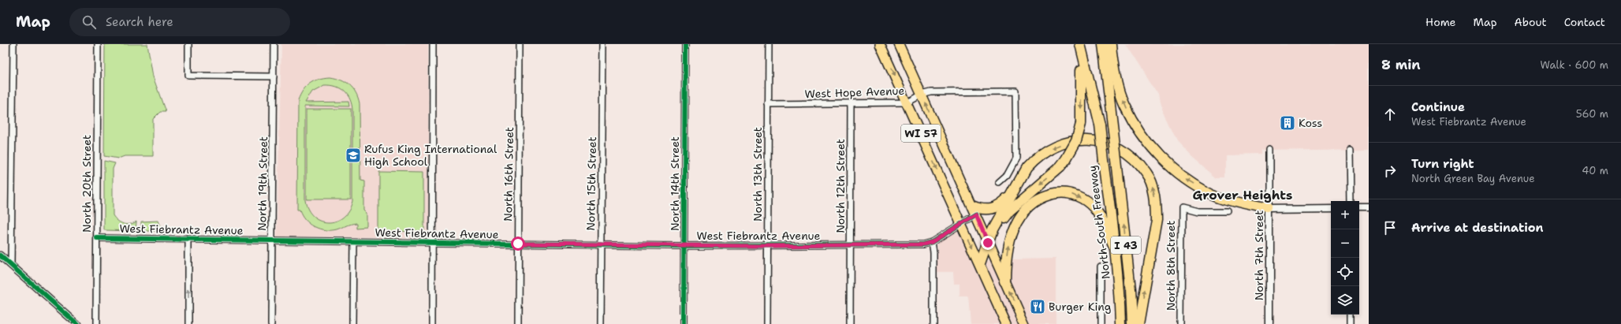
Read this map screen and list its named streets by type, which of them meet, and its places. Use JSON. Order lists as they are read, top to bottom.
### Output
{
  "streets": {
    "highway": ["North-South Freeway", "I 43"],
    "main road": ["WI 57"],
    "street": [
      "West Hope Avenue",
      "North 16th Street",
      "North 13th Street",
      "North 20th Street",
      "North 19th Street",
      "North 15th Street",
      "North 14th Street",
      "North 12th Street",
      "West Fiebrantz Avenue",
      "North 7th Street",
      "North 8th Street"
    ]
  },
  "crossings": [
    ["West Hope Avenue", "WI 57"],
    ["West Hope Avenue", "North 13th Street"],
    ["West Hope Avenue", "North 12th Street"],
    ["WI 57", "West Fiebrantz Avenue"],
    ["North 16th Street", "West Fiebrantz Avenue"],
    ["North 13th Street", "West Fiebrantz Avenue"],
    ["North 20th Street", "West Fiebrantz Avenue"],
    ["North 19th Street", "West Fiebrantz Avenue"],
    ["North 15th Street", "West Fiebrantz Avenue"],
    ["North 14th Street", "West Fiebrantz Avenue"],
    ["North 12th Street", "West Fiebrantz Avenue"]
  ],
  "districts": ["Grover Heights"],
  "places": {
    "building": ["Koss"],
    "school or university": ["Rufus King International High School"],
    "restaurant": ["Burger King"]
  },
  "page": {
    "header": "Map",
    "search": "Search here",
    "nav": [
      "Home",
      "Map",
      "About",
      "Contact"
    ],
    "heading": ["8 min", "Walk · 600 m"],
    "list": [
      ["Continue", "West Fiebrantz Avenue", "560 m"],
      ["Turn right", "North Green Bay Avenue", "40 m"],
      "Arrive at destination"
    ],
    "map_buttons": ["+", "−"]
  }
}
